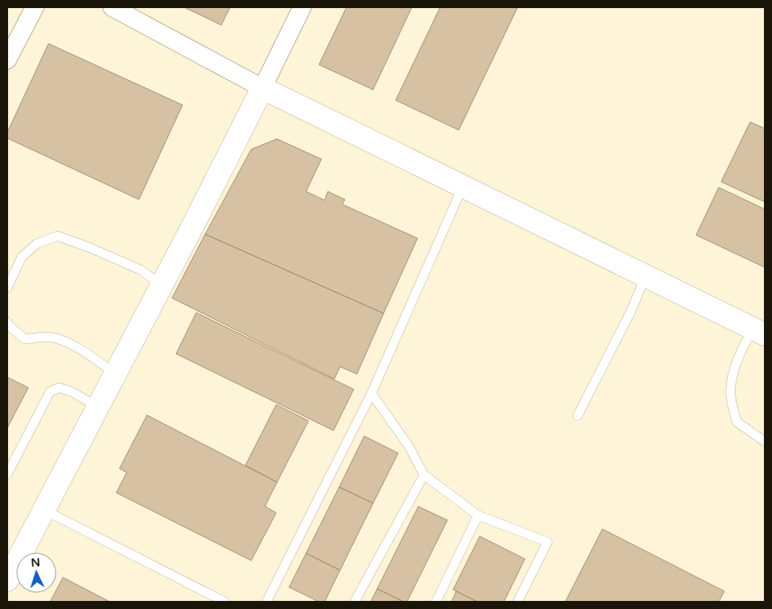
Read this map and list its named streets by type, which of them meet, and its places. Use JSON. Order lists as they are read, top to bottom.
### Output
{
  "north": "top"
}
